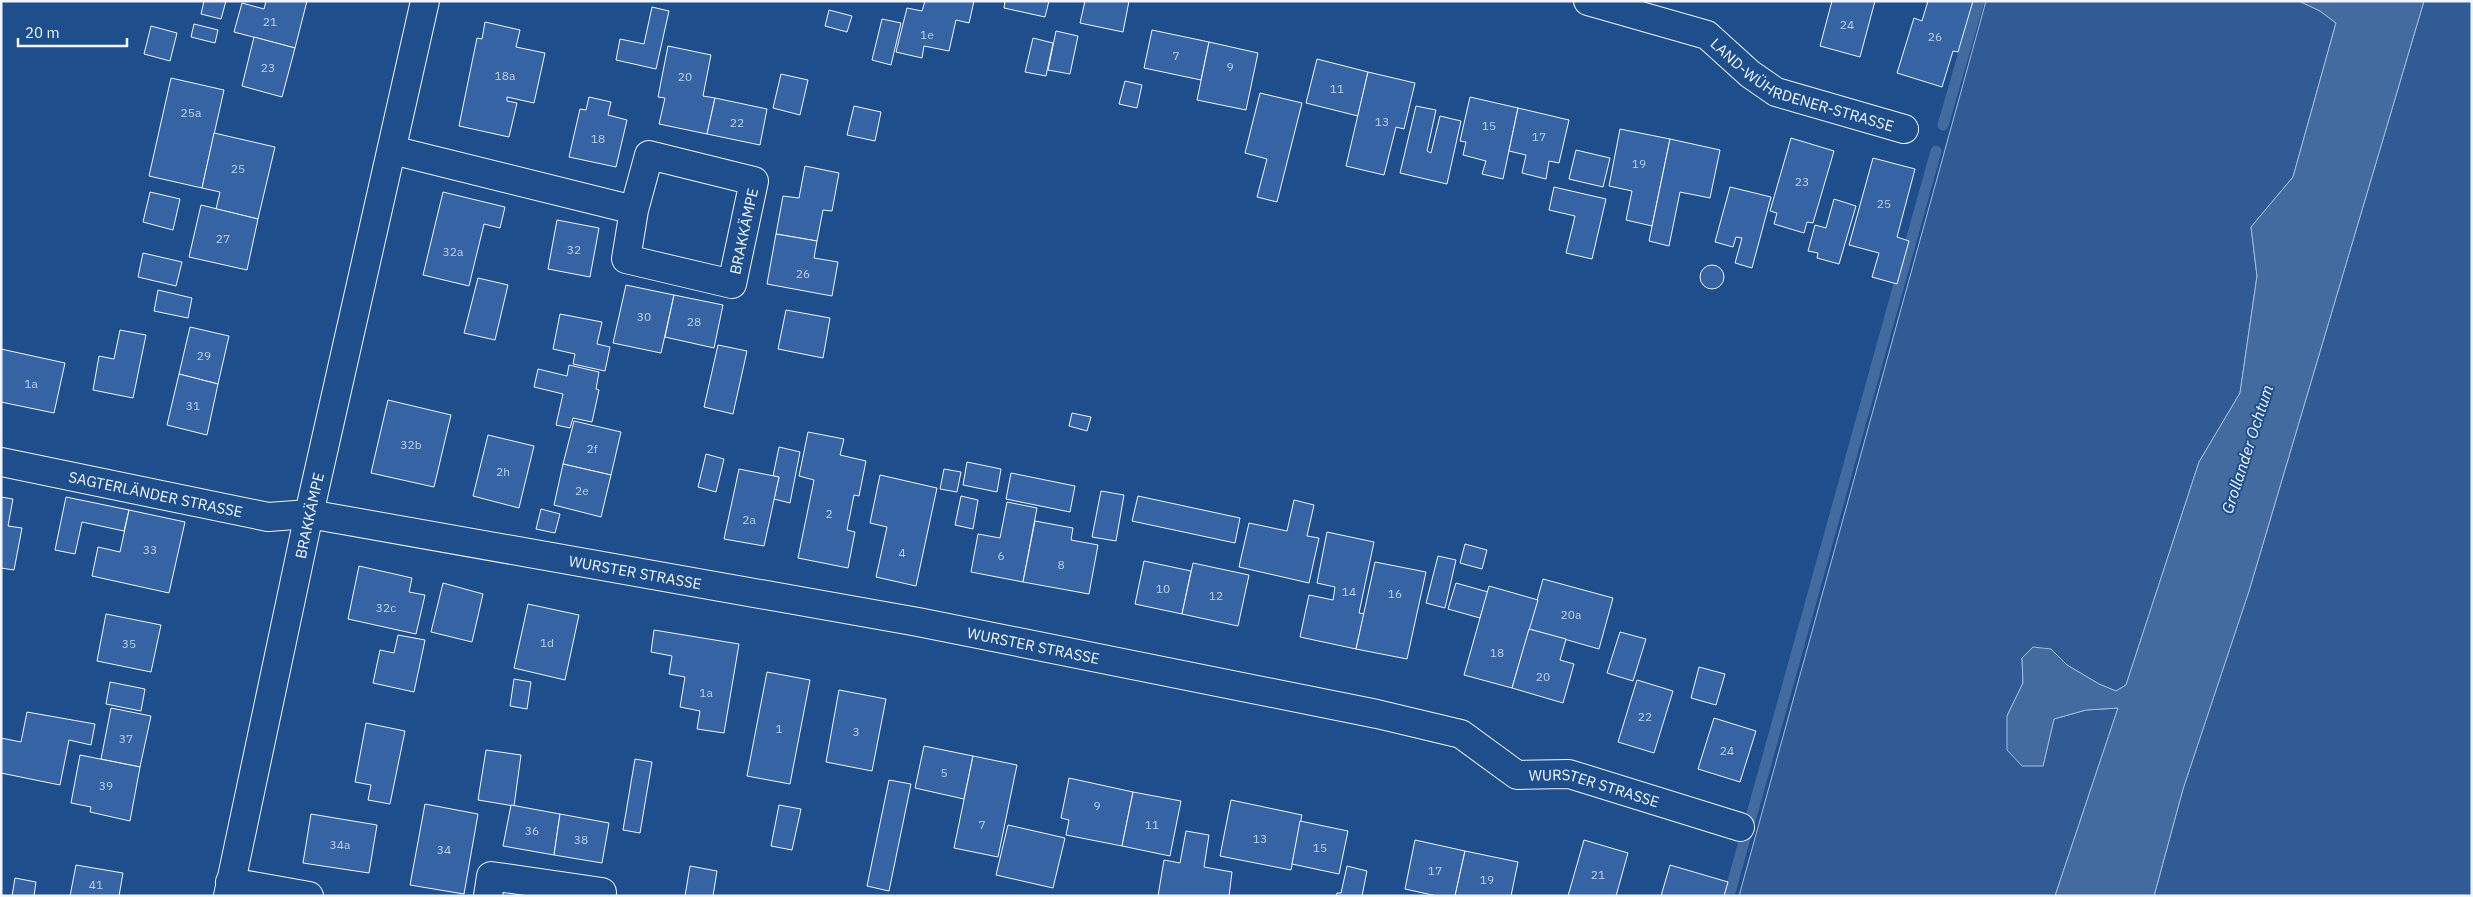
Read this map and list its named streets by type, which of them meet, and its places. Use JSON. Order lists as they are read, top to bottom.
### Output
{
  "streets": {
    "street": [
      "LAND-WÜHRDENER-STRASSE",
      "BRAKKÄMPE",
      "SAGTERLÄNDER STRASSE",
      "WURSTER STRASSE"
    ]
  },
  "crossings": [
    ["BRAKKÄMPE", "SAGTERLÄNDER STRASSE"],
    ["BRAKKÄMPE", "WURSTER STRASSE"],
    ["SAGTERLÄNDER STRASSE", "WURSTER STRASSE"]
  ],
  "water": ["Grollander Ochtum"],
  "house_numbers": [
    "21",
    "24",
    "1e",
    "26",
    "7",
    "9",
    "23",
    "18a",
    "20",
    "11",
    "25a",
    "13",
    "22",
    "15",
    "17",
    "18",
    "19",
    "25",
    "23",
    "25",
    "27",
    "32",
    "32a",
    "26",
    "30",
    "28",
    "29",
    "1a",
    "31",
    "32b",
    "2f",
    "2h",
    "2e",
    "2",
    "2a",
    "33",
    "4",
    "6",
    "8",
    "10",
    "14",
    "16",
    "12",
    "32c",
    "20a",
    "1d",
    "35",
    "18",
    "20",
    "1a",
    "22",
    "1",
    "3",
    "37",
    "24",
    "5",
    "39",
    "9",
    "7",
    "11",
    "36",
    "13",
    "38",
    "34a",
    "15",
    "34",
    "17",
    "21",
    "19",
    "41"
  ],
  "scale_bar": "20 m"
}
